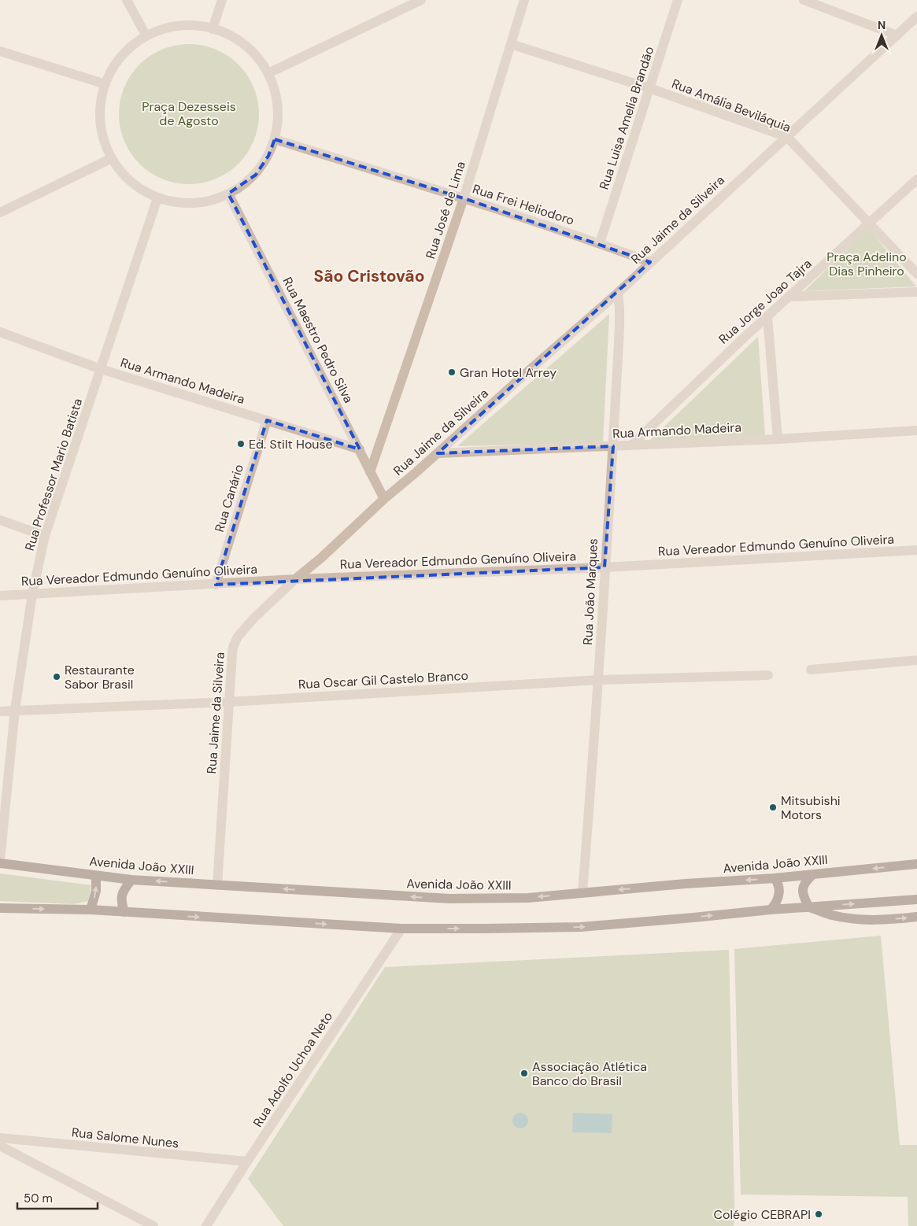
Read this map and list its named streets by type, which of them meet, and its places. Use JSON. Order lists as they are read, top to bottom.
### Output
{
  "streets": {
    "main road": ["Avenida João XXIII"],
    "street": [
      "Rua Amália Beviláquia",
      "Rua Luisa Amelia Brandão",
      "Rua Frei Heliodoro",
      "Rua José de Lima",
      "Rua Jaime da Silveira",
      "Rua Jorge Joao Tajra",
      "Rua Maestro Pedro Silva",
      "Rua Armando Madeira",
      "Rua Professor Mario Batista",
      "Rua Canário",
      "Rua Vereador Edmundo Genuíno Oliveira",
      "Rua João Marques",
      "Rua Oscar Gil Castelo Branco",
      "Rua Adolfo Uchoa Neto",
      "Rua Salome Nunes"
    ]
  },
  "crossings": [
    ["Rua Amália Beviláquia", "Rua Luisa Amelia Brandão"],
    ["Rua Amália Beviláquia", "Rua José de Lima"],
    ["Rua Amália Beviláquia", "Rua Jaime da Silveira"],
    ["Rua Amália Beviláquia", "Rua Jorge Joao Tajra"],
    ["Rua Luisa Amelia Brandão", "Rua Frei Heliodoro"],
    ["Rua Frei Heliodoro", "Rua José de Lima"],
    ["Rua Frei Heliodoro", "Rua Jaime da Silveira"],
    ["Rua José de Lima", "Rua Maestro Pedro Silva"],
    ["Rua Jaime da Silveira", "Rua Maestro Pedro Silva"],
    ["Rua Jaime da Silveira", "Rua Armando Madeira"],
    ["Rua Jaime da Silveira", "Rua Vereador Edmundo Genuíno Oliveira"],
    ["Rua Jaime da Silveira", "Rua João Marques"],
    ["Rua Jaime da Silveira", "Rua Oscar Gil Castelo Branco"],
    ["Rua Jaime da Silveira", "Avenida João XXIII"],
    ["Rua Jorge Joao Tajra", "Rua Armando Madeira"],
    ["Rua Maestro Pedro Silva", "Rua Armando Madeira"],
    ["Rua Armando Madeira", "Rua Professor Mario Batista"],
    ["Rua Armando Madeira", "Rua Canário"],
    ["Rua Armando Madeira", "Rua João Marques"],
    ["Rua Professor Mario Batista", "Rua Vereador Edmundo Genuíno Oliveira"],
    ["Rua Professor Mario Batista", "Rua Oscar Gil Castelo Branco"],
    ["Rua Canário", "Rua Vereador Edmundo Genuíno Oliveira"],
    ["Rua Vereador Edmundo Genuíno Oliveira", "Rua João Marques"],
    ["Rua João Marques", "Rua Oscar Gil Castelo Branco"],
    ["Rua João Marques", "Avenida João XXIII"],
    ["Rua Adolfo Uchoa Neto", "Rua Salome Nunes"]
  ],
  "districts": ["São Cristovão"],
  "parks": ["Praça Dezesseis de Agosto", "Praça Adelino Dias Pinheiro"],
  "places": [
    "Gran Hotel Arrey",
    "Ed. Stilt House",
    "Restaurante Sabor Brasil",
    "Mitsubishi Motors",
    "Associação Atlética Banco do Brasil",
    "Colégio CEBRAPI"
  ],
  "scale_bar": "50 m",
  "north": "top"
}
